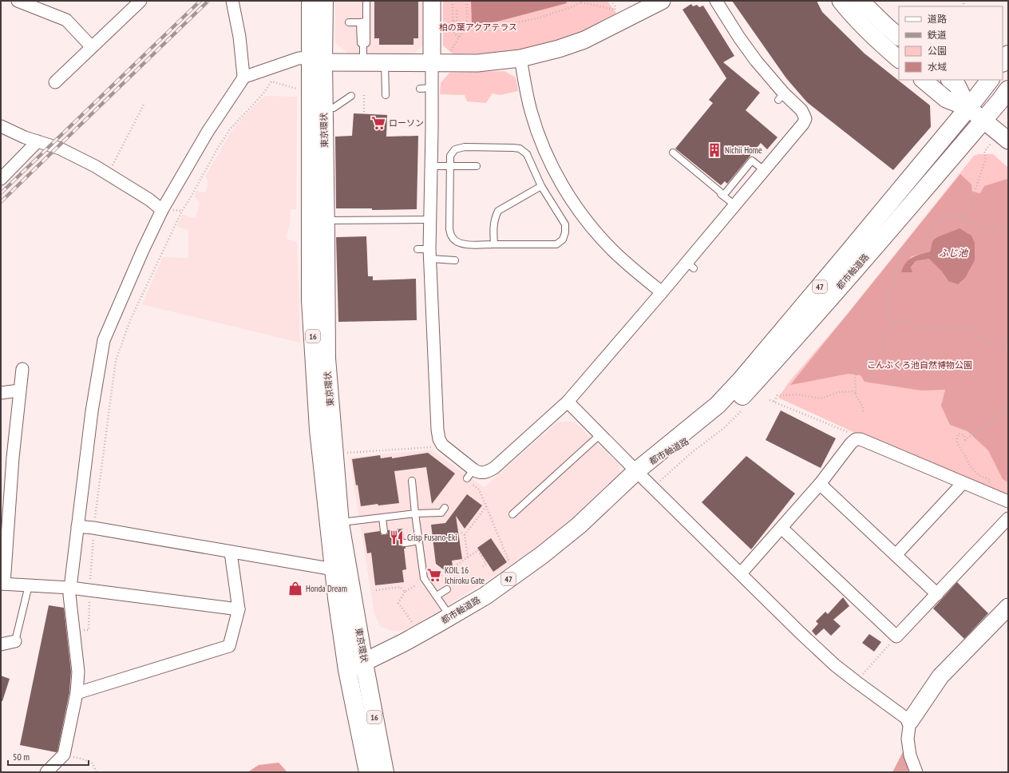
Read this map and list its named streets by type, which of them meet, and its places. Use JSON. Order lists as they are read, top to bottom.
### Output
{
  "streets": {
    "main road": [
      "東京環状",
      "都市軸道路",
      "47",
      "16"
    ]
  },
  "crossings": [
    ["東京環状", "都市軸道路"]
  ],
  "water": ["ふじ池"],
  "parks": ["柏の葉アクアテラス", "こんぶくろ池自然博物公園"],
  "places": {
    "supermarket": ["ローソン", "KOIL 16 Ichiroku Gate"],
    "building": ["Nichii Home"],
    "restaurant": ["Crisp Fusano-Eki"],
    "shop": ["Honda Dream"]
  },
  "legend": [
    "道路",
    "鉄道",
    "公園",
    "水域"
  ],
  "scale_bar": "50 m"
}
